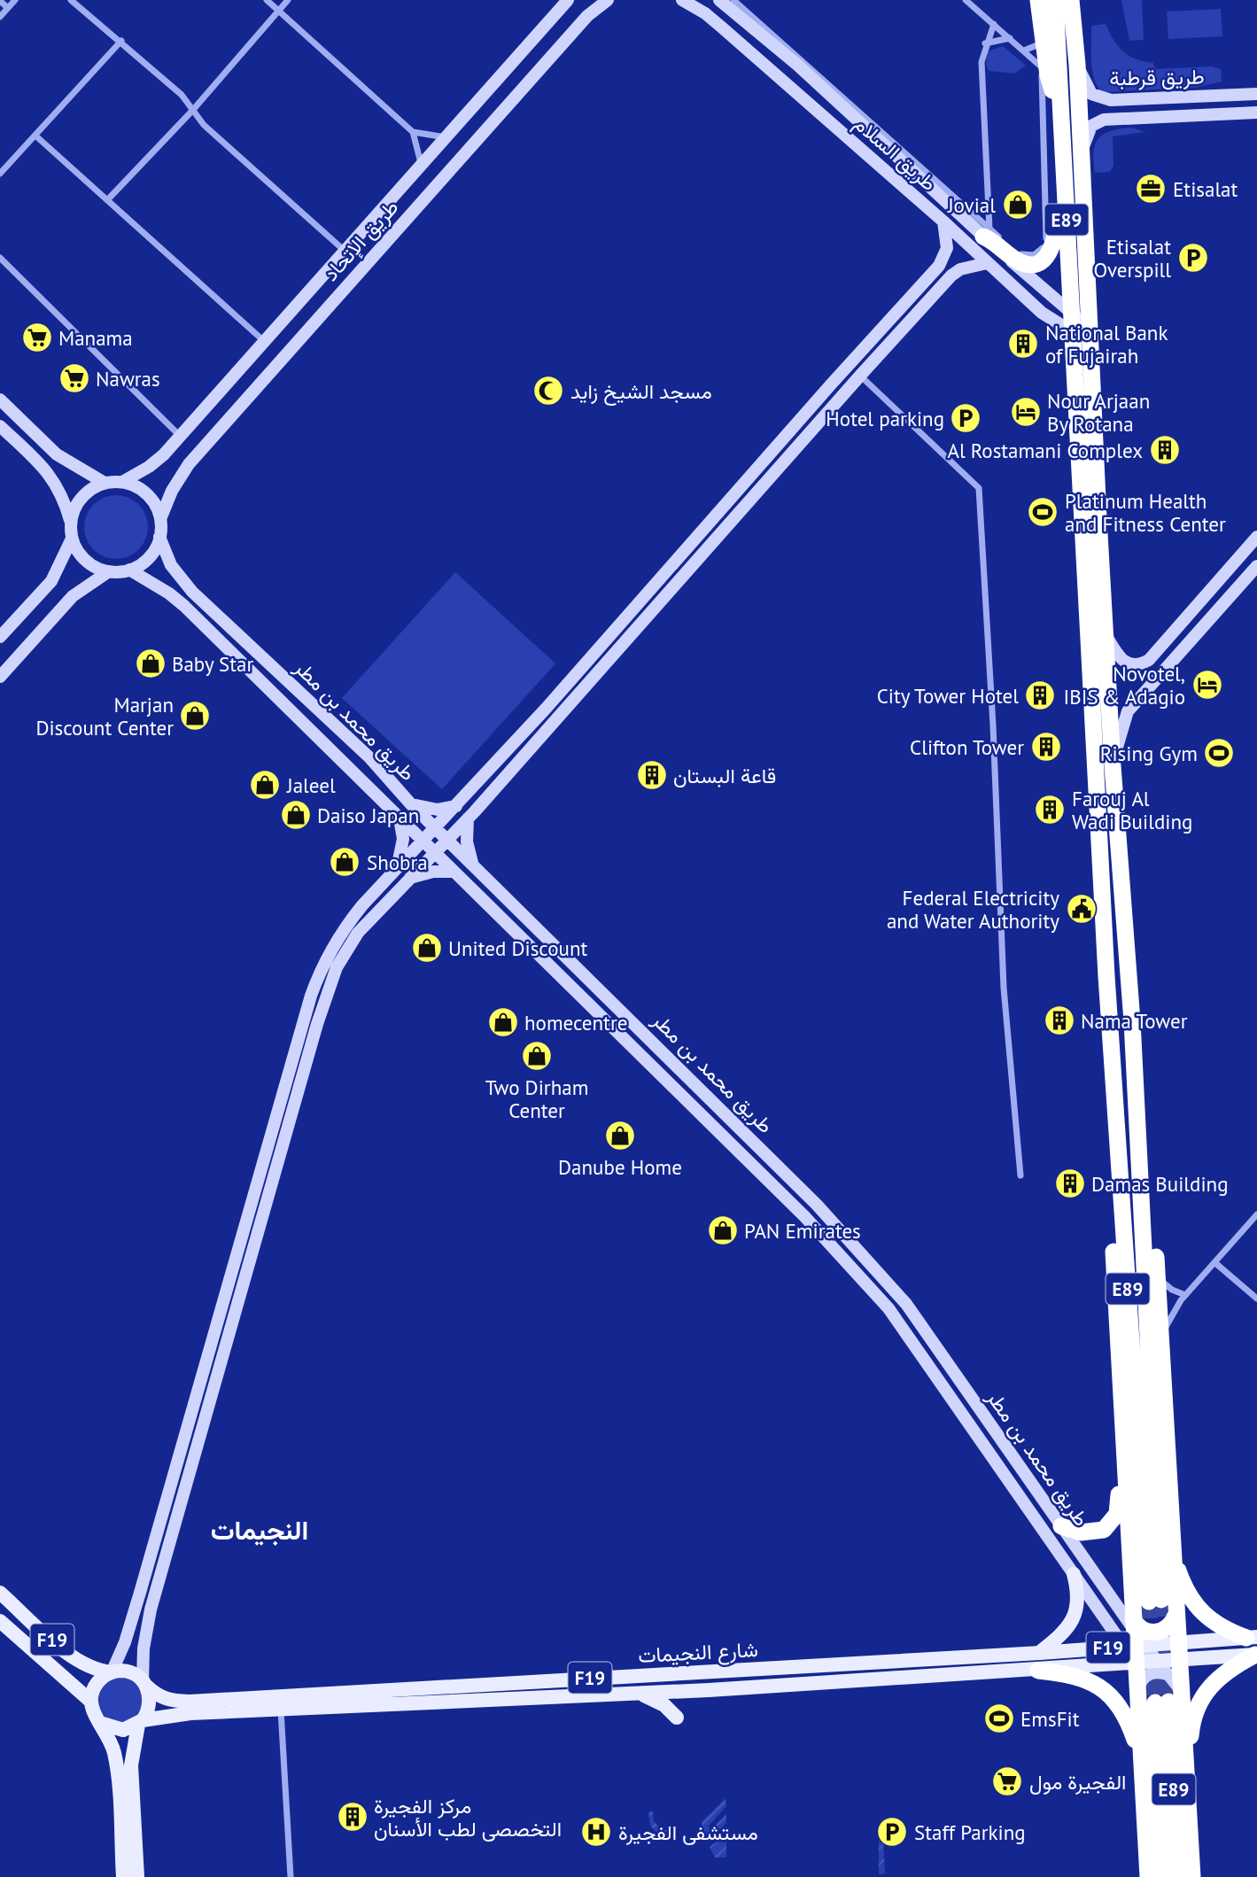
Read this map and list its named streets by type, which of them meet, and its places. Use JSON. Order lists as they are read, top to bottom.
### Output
{
  "streets": {
    "highway": ["E89"],
    "main road": ["F19", "شارع النجيمات"],
    "street": [
      "طريق قرطبة",
      "طريق السلام",
      "طريق اﻹتحاد",
      "طريق محمد بن مطر"
    ]
  },
  "crossings": [
    ["طريق السلام", "E89"],
    ["طريق اﻹتحاد", "طريق محمد بن مطر"],
    ["طريق محمد بن مطر", "شارع النجيمات"],
    ["F19", "شارع النجيمات"]
  ],
  "districts": ["النجيمات"],
  "places": {
    "office": ["Etisalat"],
    "shop": [
      "Jovial",
      "Baby Star",
      "Marjan Discount Center",
      "Jaleel",
      "Daiso Japan",
      "Shobra",
      "United Discount",
      "homecentre",
      "Two Dirham Center",
      "Danube Home",
      "PAN Emirates"
    ],
    "parking": ["Etisalat Overspill", "Hotel parking", "Staff Parking"],
    "supermarket": ["Manama", "Nawras", "الفجيرة مول"],
    "building": [
      "National Bank of Fujairah",
      "Al Rostamani Complex",
      "City Tower Hotel",
      "Clifton Tower",
      "قاعة البستان",
      "Farouj Al Wadi Building",
      "Nama Tower",
      "Damas Building",
      "مركز الفجيرة التخصصى لطب الأسنان"
    ],
    "mosque": ["مسجد الشيخ زايد"],
    "hotel": ["Nour Arjaan By Rotana", "Novotel, IBIS & Adagio"],
    "sports": ["Platinum Health and Fitness Center", "Rising Gym", "EmsFit"],
    "public building": ["Federal Electricity and Water Authority"],
    "hospital": ["مستشفى الفجيرة"]
  }
}
